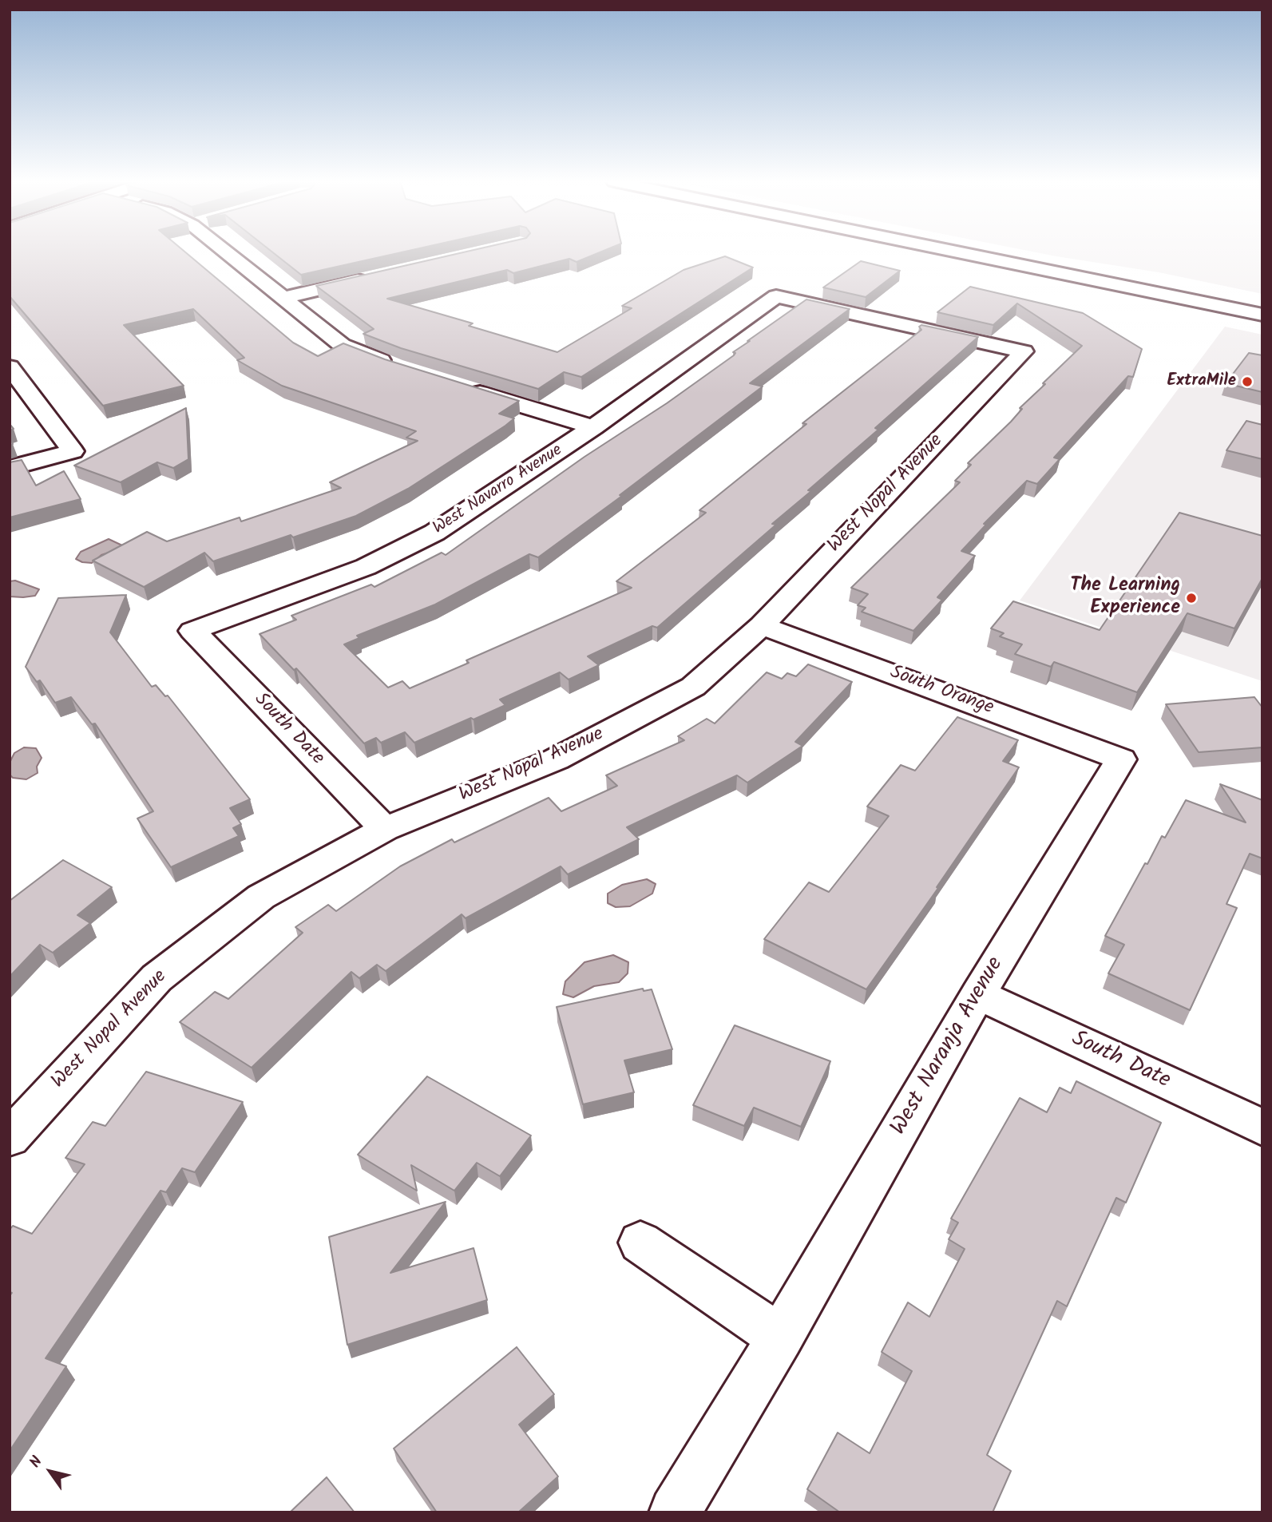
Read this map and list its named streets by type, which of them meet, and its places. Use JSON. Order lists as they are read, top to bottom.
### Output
{
  "streets": {
    "street": [
      "West Navarro Avenue",
      "West Nopal Avenue",
      "South Orange",
      "South Date",
      "West Naranja Avenue"
    ]
  },
  "crossings": [
    ["West Navarro Avenue", "West Nopal Avenue"],
    ["West Navarro Avenue", "South Date"],
    ["West Nopal Avenue", "South Orange"],
    ["West Nopal Avenue", "South Date"],
    ["South Orange", "West Naranja Avenue"],
    ["South Date", "West Naranja Avenue"]
  ],
  "places": ["ExtraMile", "The Learning Experience"],
  "north": "top left"
}
